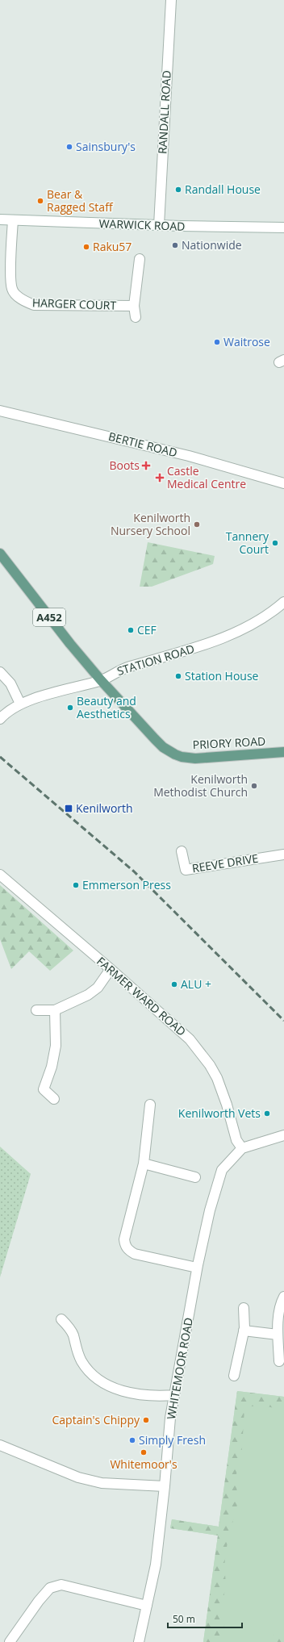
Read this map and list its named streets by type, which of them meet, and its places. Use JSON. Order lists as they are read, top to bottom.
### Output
{
  "streets": {
    "main road": ["A452", "PRIORY ROAD"],
    "street": [
      "RANDALL ROAD",
      "WARWICK ROAD",
      "HARGER COURT",
      "BERTIE ROAD",
      "STATION ROAD",
      "REEVE DRIVE",
      "FARMER WARD ROAD",
      "WHITEMOOR ROAD"
    ]
  },
  "crossings": [
    ["RANDALL ROAD", "WARWICK ROAD"],
    ["WARWICK ROAD", "HARGER COURT"],
    ["A452", "STATION ROAD"],
    ["A452", "PRIORY ROAD"],
    ["STATION ROAD", "PRIORY ROAD"],
    ["FARMER WARD ROAD", "WHITEMOOR ROAD"]
  ],
  "places": {
    "other": [
      "Sainsbury's",
      "Randall House",
      "Bear & Ragged Staff",
      "Nationwide",
      "Raku57",
      "Waitrose",
      "Kenilworth Nursery School",
      "Tannery Court",
      "CEF",
      "Station House",
      "Beauty and Aesthetics",
      "Kenilworth Methodist Church",
      "Emmerson Press",
      "ALU +",
      "Kenilworth Vets",
      "Captain's Chippy",
      "Simply Fresh",
      "Whitemoor's"
    ],
    "health": ["Boots", "Castle Medical Centre"],
    "transit": ["Kenilworth"]
  },
  "scale_bar": "50 m"
}
